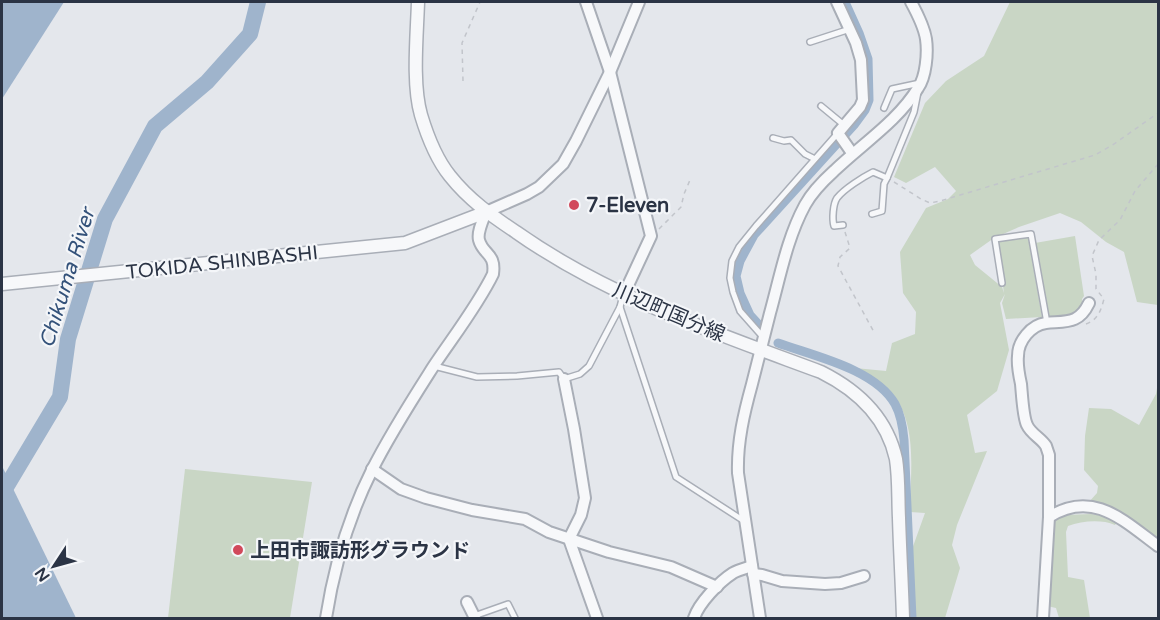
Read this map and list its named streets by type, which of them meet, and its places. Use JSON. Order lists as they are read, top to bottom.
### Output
{
  "streets": {
    "street": ["TOKIDA SHINBASHI", "川辺町国分線"]
  },
  "crossings": [
    ["TOKIDA SHINBASHI", "川辺町国分線"]
  ],
  "water": ["Chikuma River"],
  "places": ["7-Eleven", "上田市諏訪形グラウンド"],
  "north": "bottom left"
}
